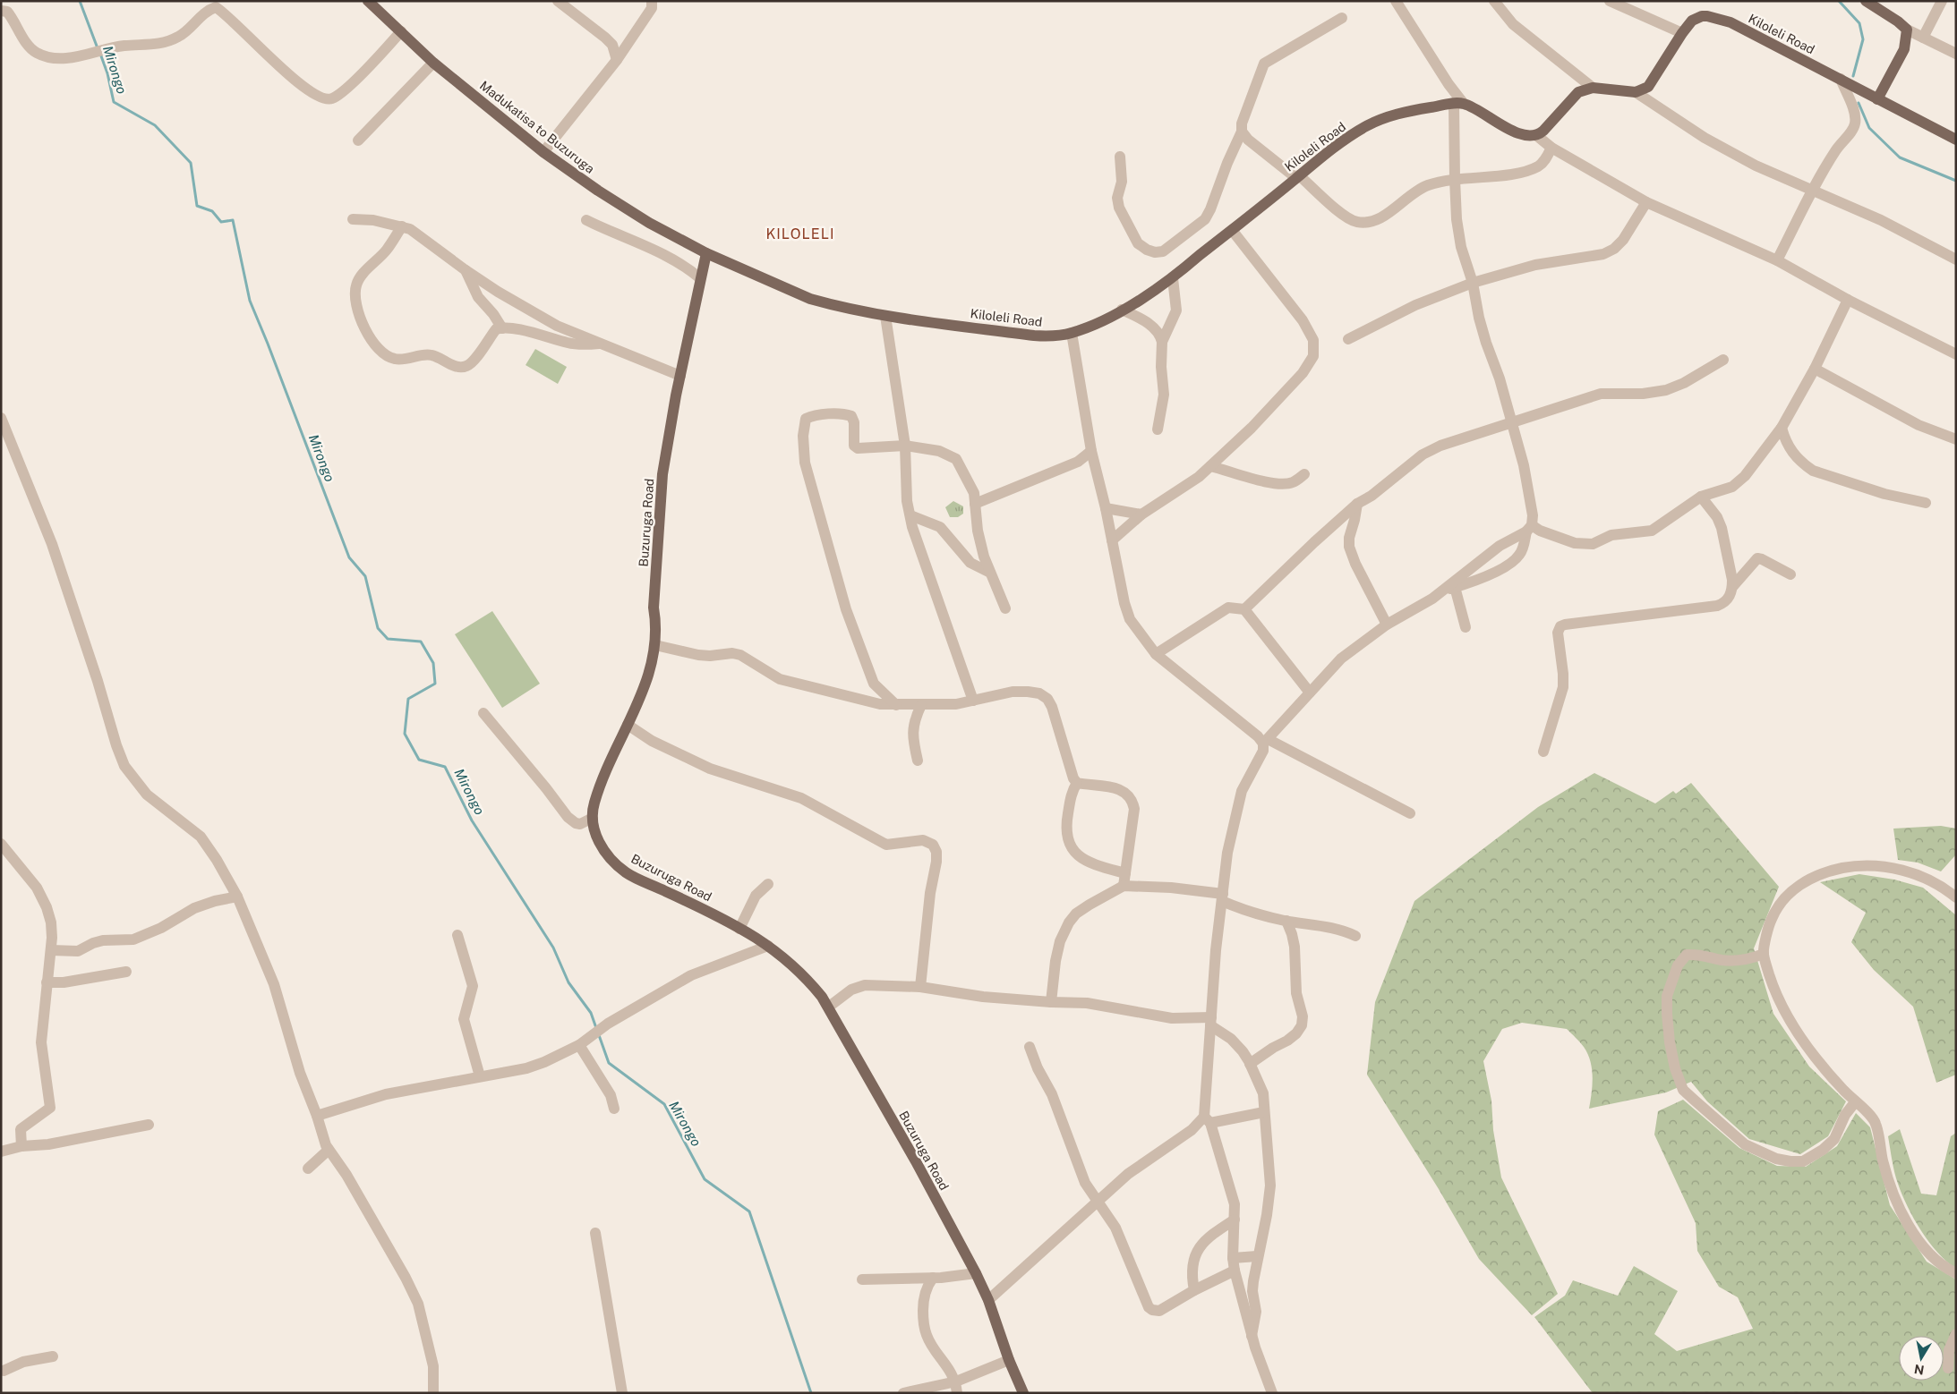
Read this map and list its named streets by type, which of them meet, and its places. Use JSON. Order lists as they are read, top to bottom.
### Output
{
  "streets": {
    "main road": ["Kiloleli Road", "Madukatisa to Buzuruga", "Buzuruga Road"]
  },
  "crossings": [
    ["Kiloleli Road", "Madukatisa to Buzuruga"],
    ["Kiloleli Road", "Buzuruga Road"],
    ["Madukatisa to Buzuruga", "Buzuruga Road"]
  ],
  "districts": ["KILOLELI"],
  "water": ["Mirongo"],
  "north": "bottom"
}
